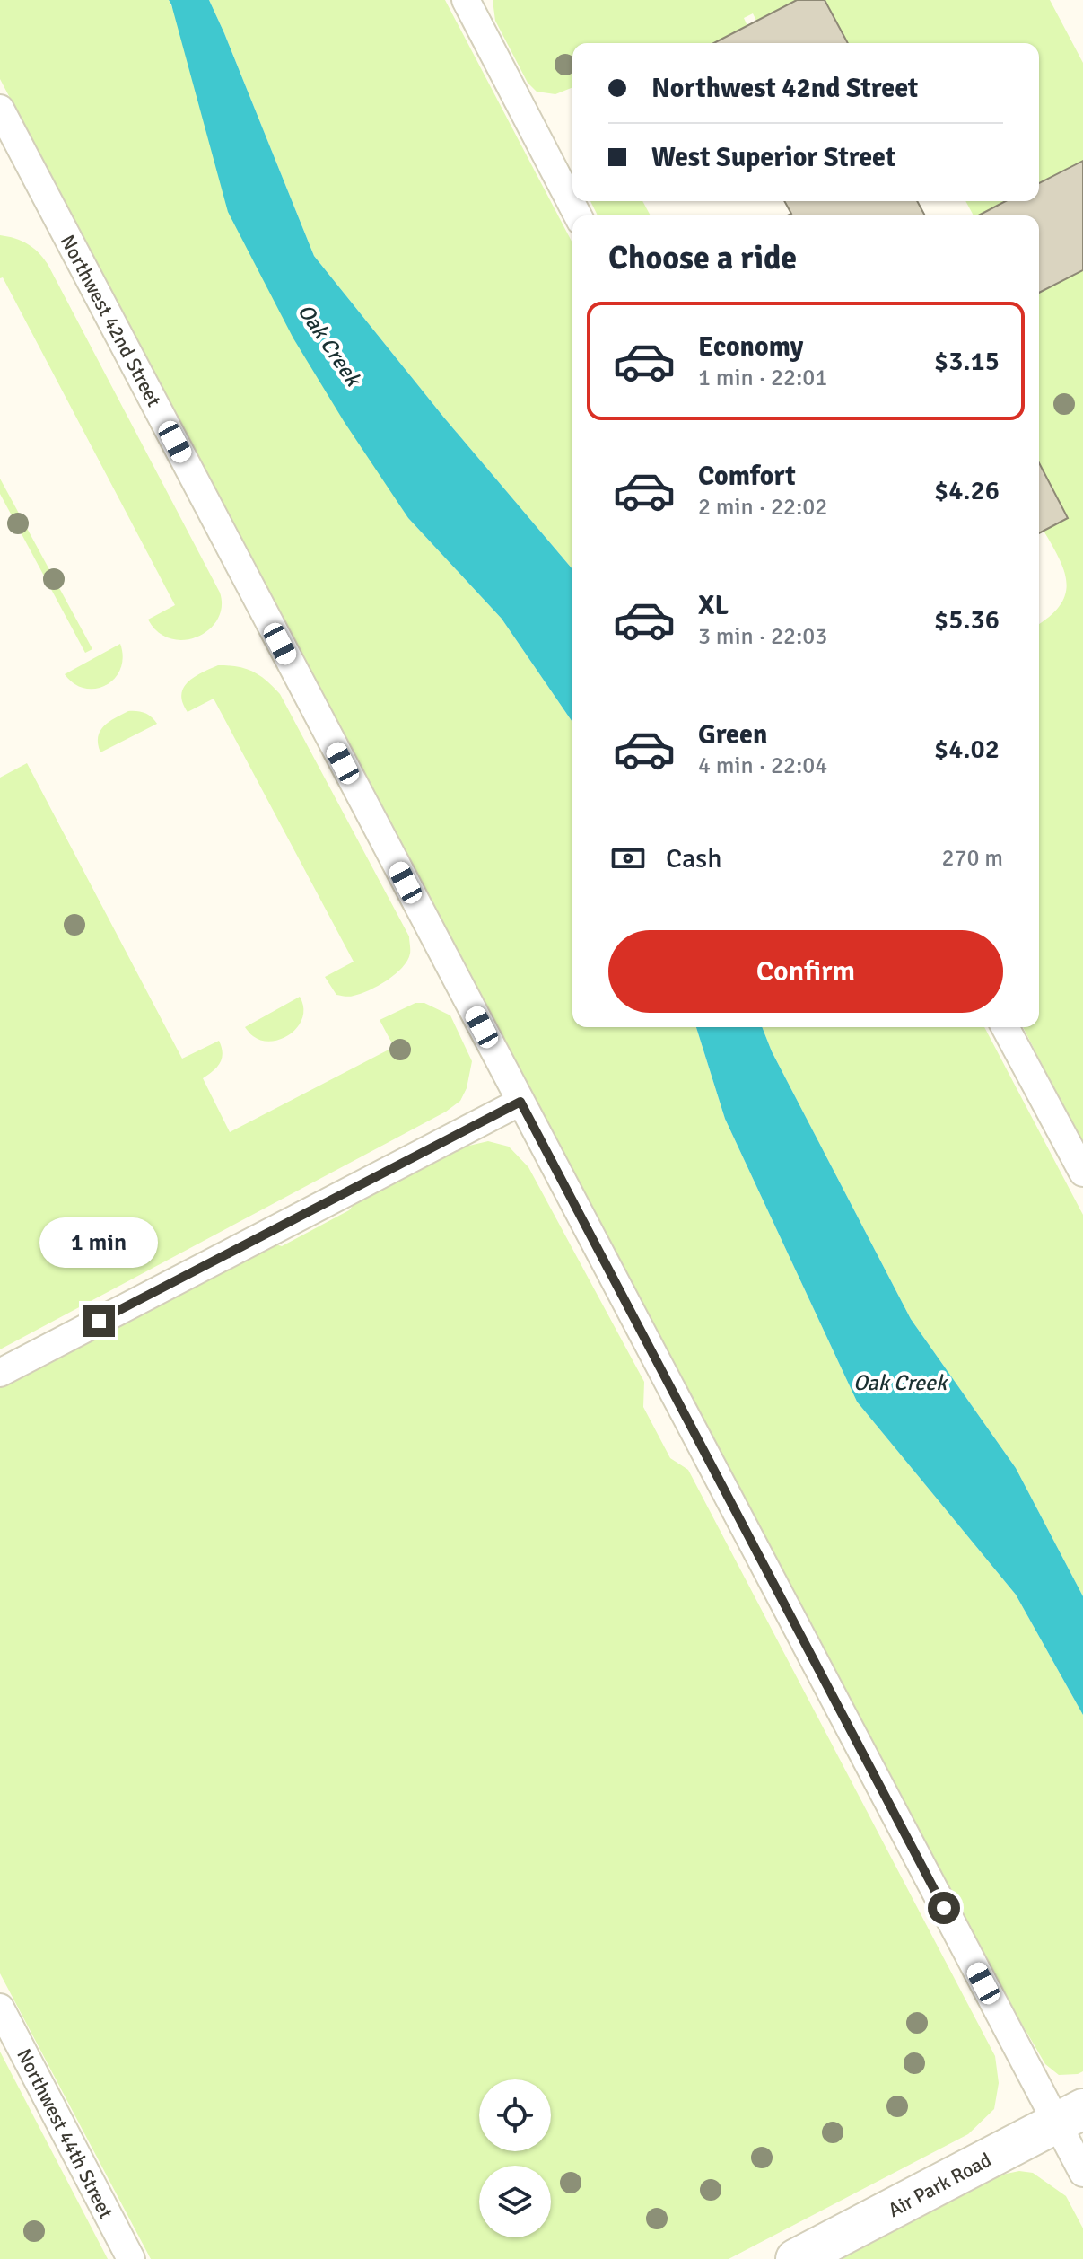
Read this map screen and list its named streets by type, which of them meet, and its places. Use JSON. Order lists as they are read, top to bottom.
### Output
{
  "streets": {
    "main road": ["Air Park Road"],
    "street": ["Northwest 42nd Street", "Northwest 44th Street"]
  },
  "crossings": [
    ["Northwest 42nd Street", "Air Park Road"]
  ],
  "water": ["Oak Creek"],
  "page": {
    "banner": ["Northwest 42nd Street", "West Superior Street"],
    "heading": "Choose a ride",
    "list": [
      {
        "name": "Economy",
        "note": "1 min · 22:01",
        "value": "$3.15"
      },
      {
        "name": "Comfort",
        "note": "2 min · 22:02",
        "value": "$4.26"
      },
      {
        "name": "XL",
        "note": "3 min · 22:03",
        "value": "$5.36"
      },
      {
        "name": "Green",
        "note": "4 min · 22:04",
        "value": "$4.02"
      }
    ],
    "pay": ["Cash", "270 m"],
    "buttons": "Confirm",
    "bubble": "1 min"
  }
}
